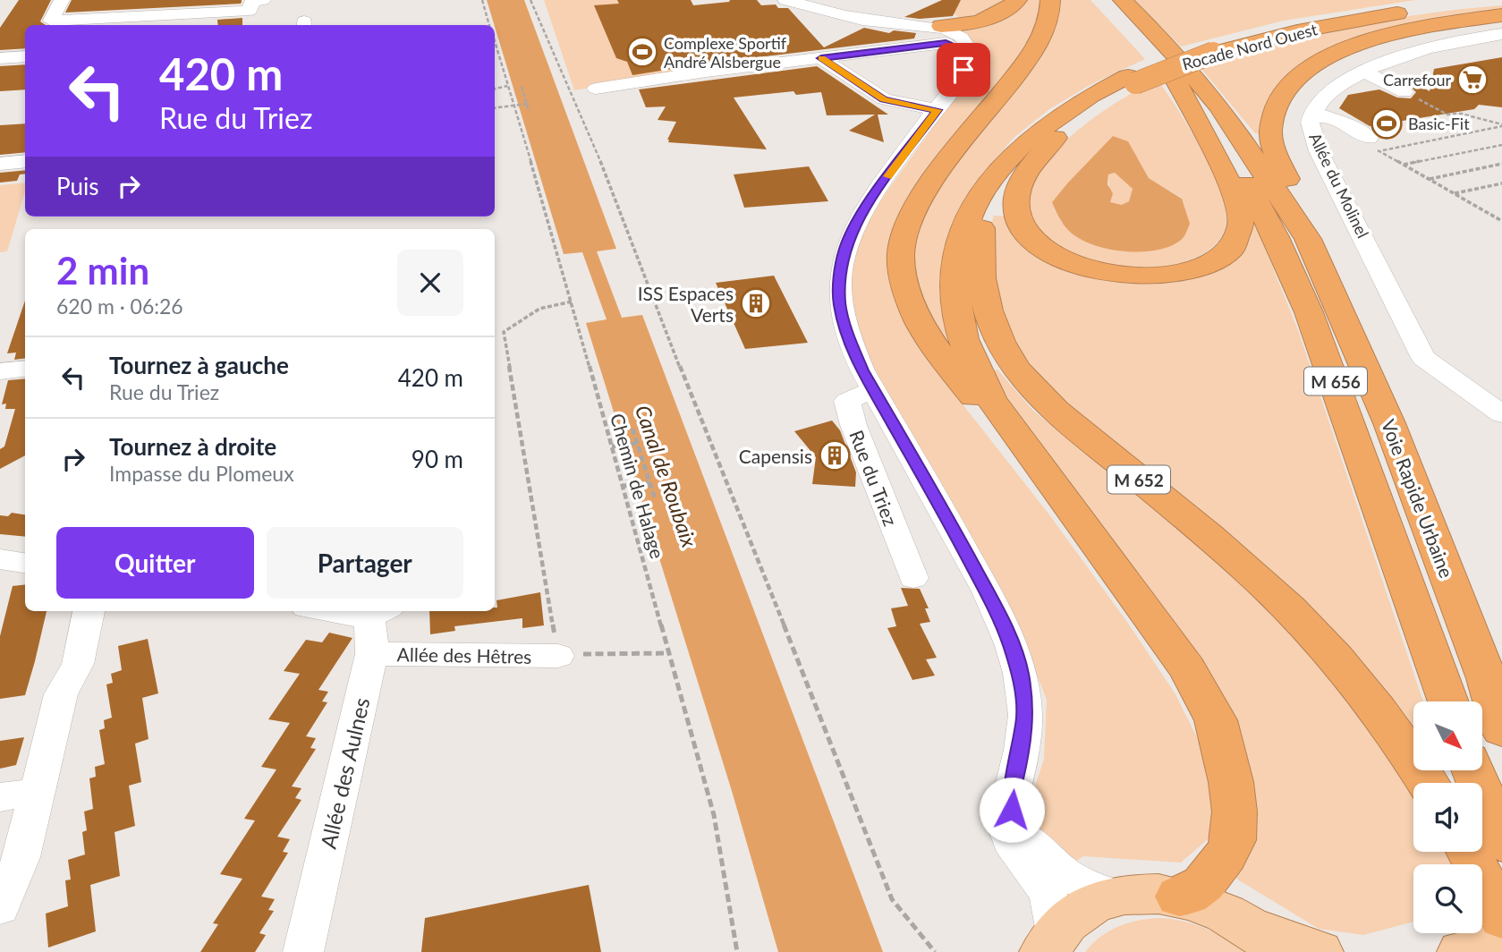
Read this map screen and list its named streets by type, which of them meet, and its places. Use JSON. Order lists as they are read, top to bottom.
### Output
{
  "streets": {
    "highway": [
      "Rocade Nord Ouest",
      "M 656",
      "M 652",
      "Voie Rapide Urbaine"
    ],
    "street": [
      "Allée du Molinel",
      "Rue du Triez",
      "Allée des Hêtres",
      "Allée des Aulnes"
    ],
    "path": ["Chemin de Halage"]
  },
  "crossings": [
    ["Rocade Nord Ouest", "M 652"],
    ["Rocade Nord Ouest", "Voie Rapide Urbaine"],
    ["Allée des Hêtres", "Allée des Aulnes"]
  ],
  "water": ["Canal de Roubaix"],
  "places": {
    "sports": ["Complexe Sportif André Alsbergue", "Basic-Fit"],
    "supermarket": ["Carrefour"],
    "building": ["ISS Espaces Verts", "Capensis"]
  },
  "north": "bottom right",
  "page": {
    "turn": ["420 m", "Rue du Triez"],
    "then": "Puis",
    "heading": ["2 min", "620 m · 06:26"],
    "list": [
      {
        "name": "Tournez à gauche",
        "note": "Rue du Triez",
        "value": "420 m"
      },
      {
        "name": "Tournez à droite",
        "note": "Impasse du Plomeux",
        "value": "90 m"
      }
    ],
    "buttons": ["Quitter", "Partager"]
  }
}
